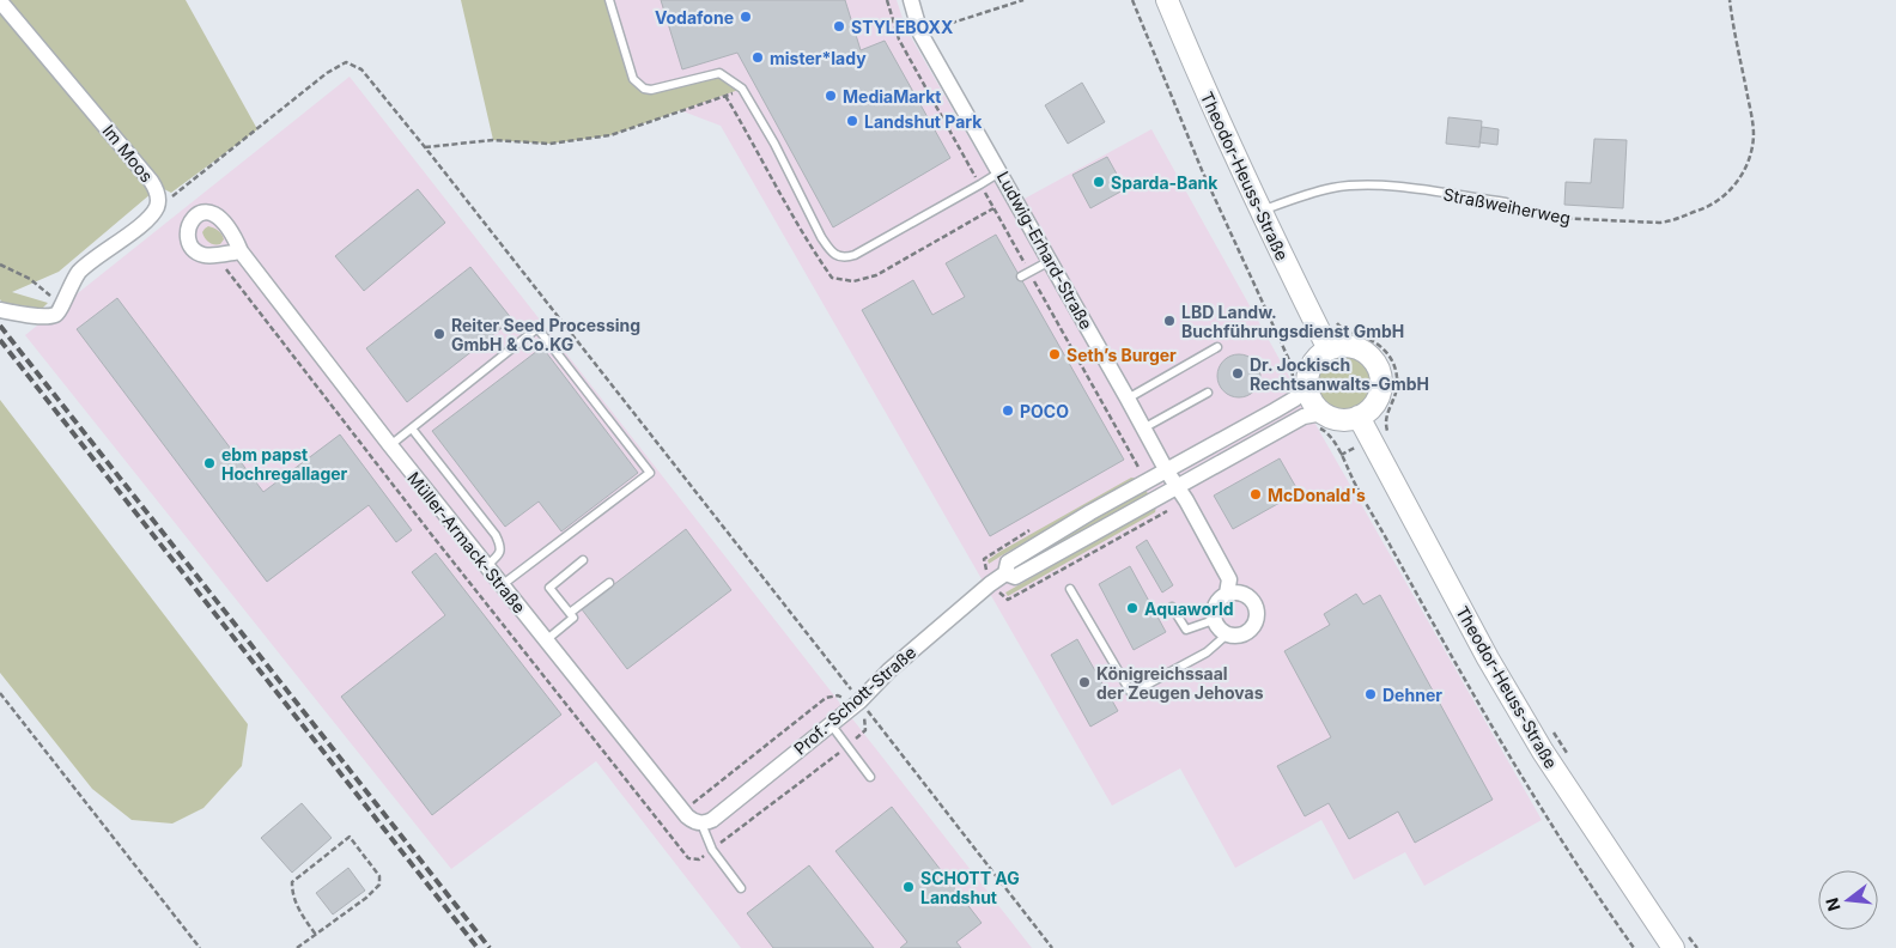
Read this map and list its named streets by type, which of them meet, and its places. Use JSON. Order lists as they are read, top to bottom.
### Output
{
  "streets": {
    "main road": ["Theodor-Heuss-Straße"],
    "street": [
      "Im Moos",
      "Ludwig-Erhard-Straße",
      "Müller-Armack-Straße",
      "Prof.-Schott-Straße"
    ],
    "lane": ["Straßweiherweg"]
  },
  "crossings": [
    ["Theodor-Heuss-Straße", "Straßweiherweg"],
    ["Theodor-Heuss-Straße", "Prof.-Schott-Straße"],
    ["Ludwig-Erhard-Straße", "Prof.-Schott-Straße"],
    ["Müller-Armack-Straße", "Prof.-Schott-Straße"]
  ],
  "places": [
    "Vodafone",
    "STYLEBOXX",
    "mister*lady",
    "MediaMarkt",
    "Landshut Park",
    "Sparda-Bank",
    "LBD Landw. Buchführungsdienst GmbH",
    "Reiter Seed Processing GmbH & Co.KG",
    "Seth’s Burger",
    "Dr. Jockisch Rechtsanwalts-GmbH",
    "POCO",
    "ebm papst Hochregallager",
    "McDonald's",
    "Aquaworld",
    "Königreichssaal der Zeugen Jehovas",
    "Dehner",
    "SCHOTT AG Landshut"
  ],
  "north": "left"
}
